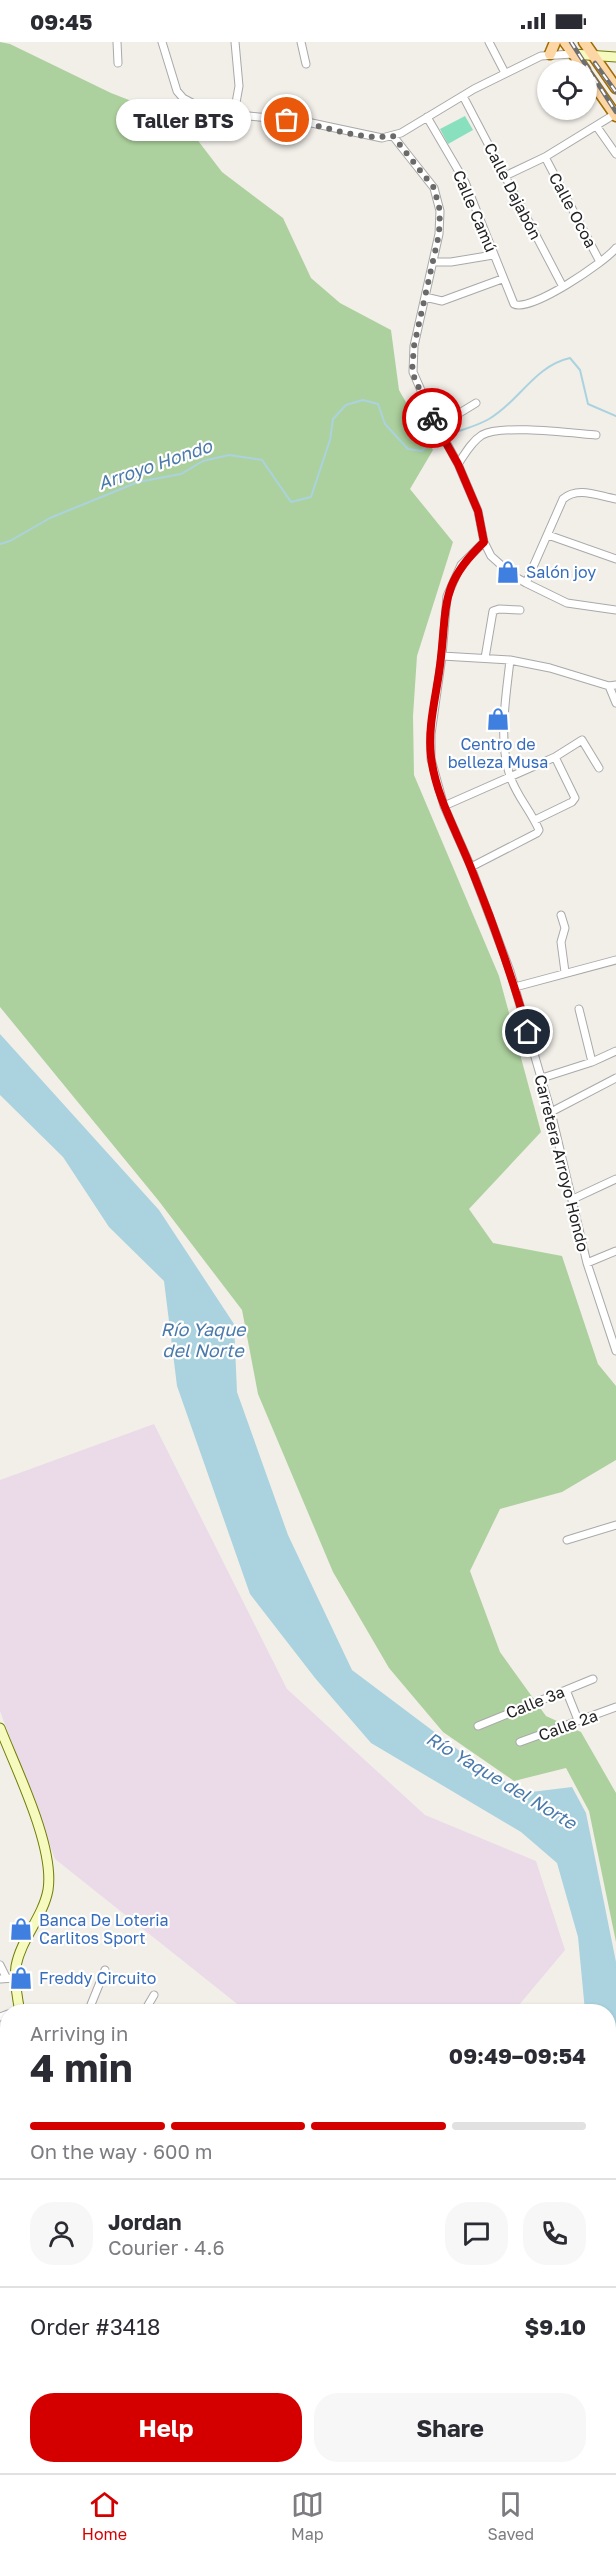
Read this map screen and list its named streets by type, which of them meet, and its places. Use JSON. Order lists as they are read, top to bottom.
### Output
{
  "streets": {
    "street": [
      "Calle Dajabón",
      "Calle Ocoa",
      "Calle Camú",
      "Carretera Arroyo Hondo",
      "Calle 3ª",
      "Calle 2ª"
    ]
  },
  "crossings": [
    ["Calle Dajabón", "Calle Camú"]
  ],
  "water": ["Arroyo Hondo", "Río Yaque del Norte"],
  "places": {
    "other": ["Taller BTS"],
    "shop": [
      "Salón joy",
      "Centro de belleza Musa",
      "Banca De Loteria Carlitos Sport",
      "Freddy Circuito"
    ]
  },
  "page": {
    "status": "09:45",
    "bubble": "Taller BTS",
    "heading": ["4 min", "Arriving in", "09:49–09:54"],
    "panel": [
      "Jordan",
      "Courier · 4.6",
      "Order #3418",
      "$9.10"
    ],
    "bar": "On the way · 600 m",
    "buttons": ["Help", "Share"],
    "tabs": ["Home", "Map", "Saved"]
  }
}
